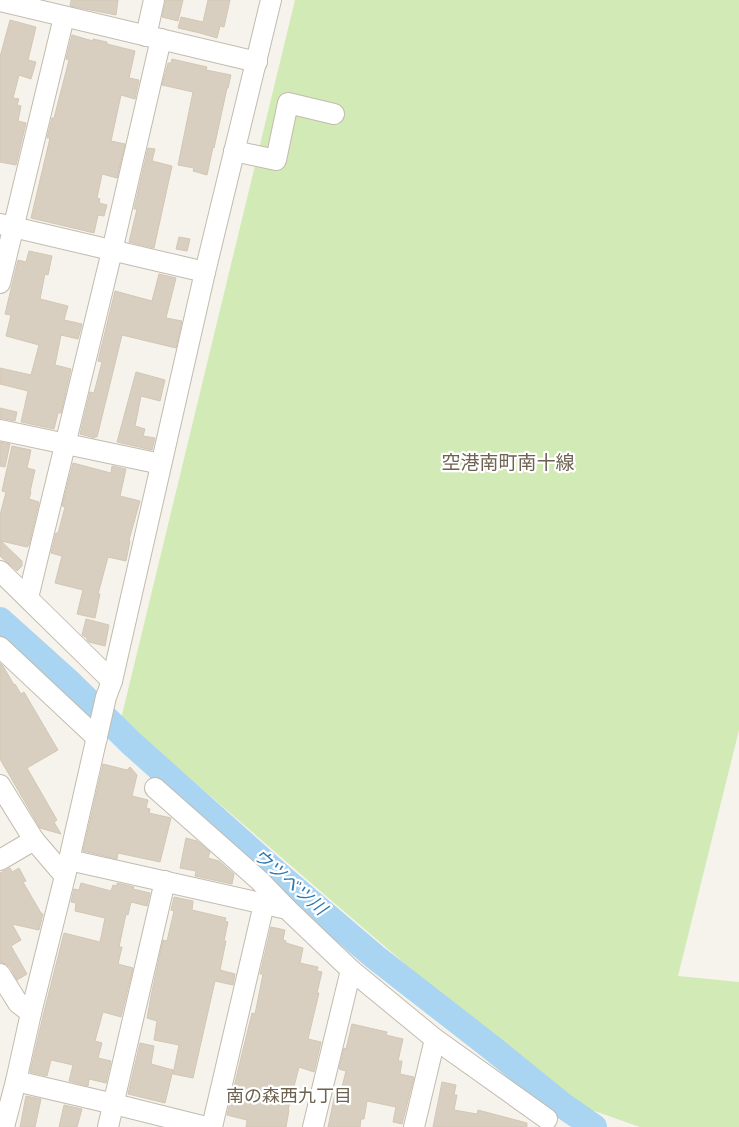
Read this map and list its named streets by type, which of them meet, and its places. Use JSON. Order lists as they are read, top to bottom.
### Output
{
  "districts": ["空港南町南十線", "南の森西九丁目"],
  "water": ["ウツベツ川"]
}
